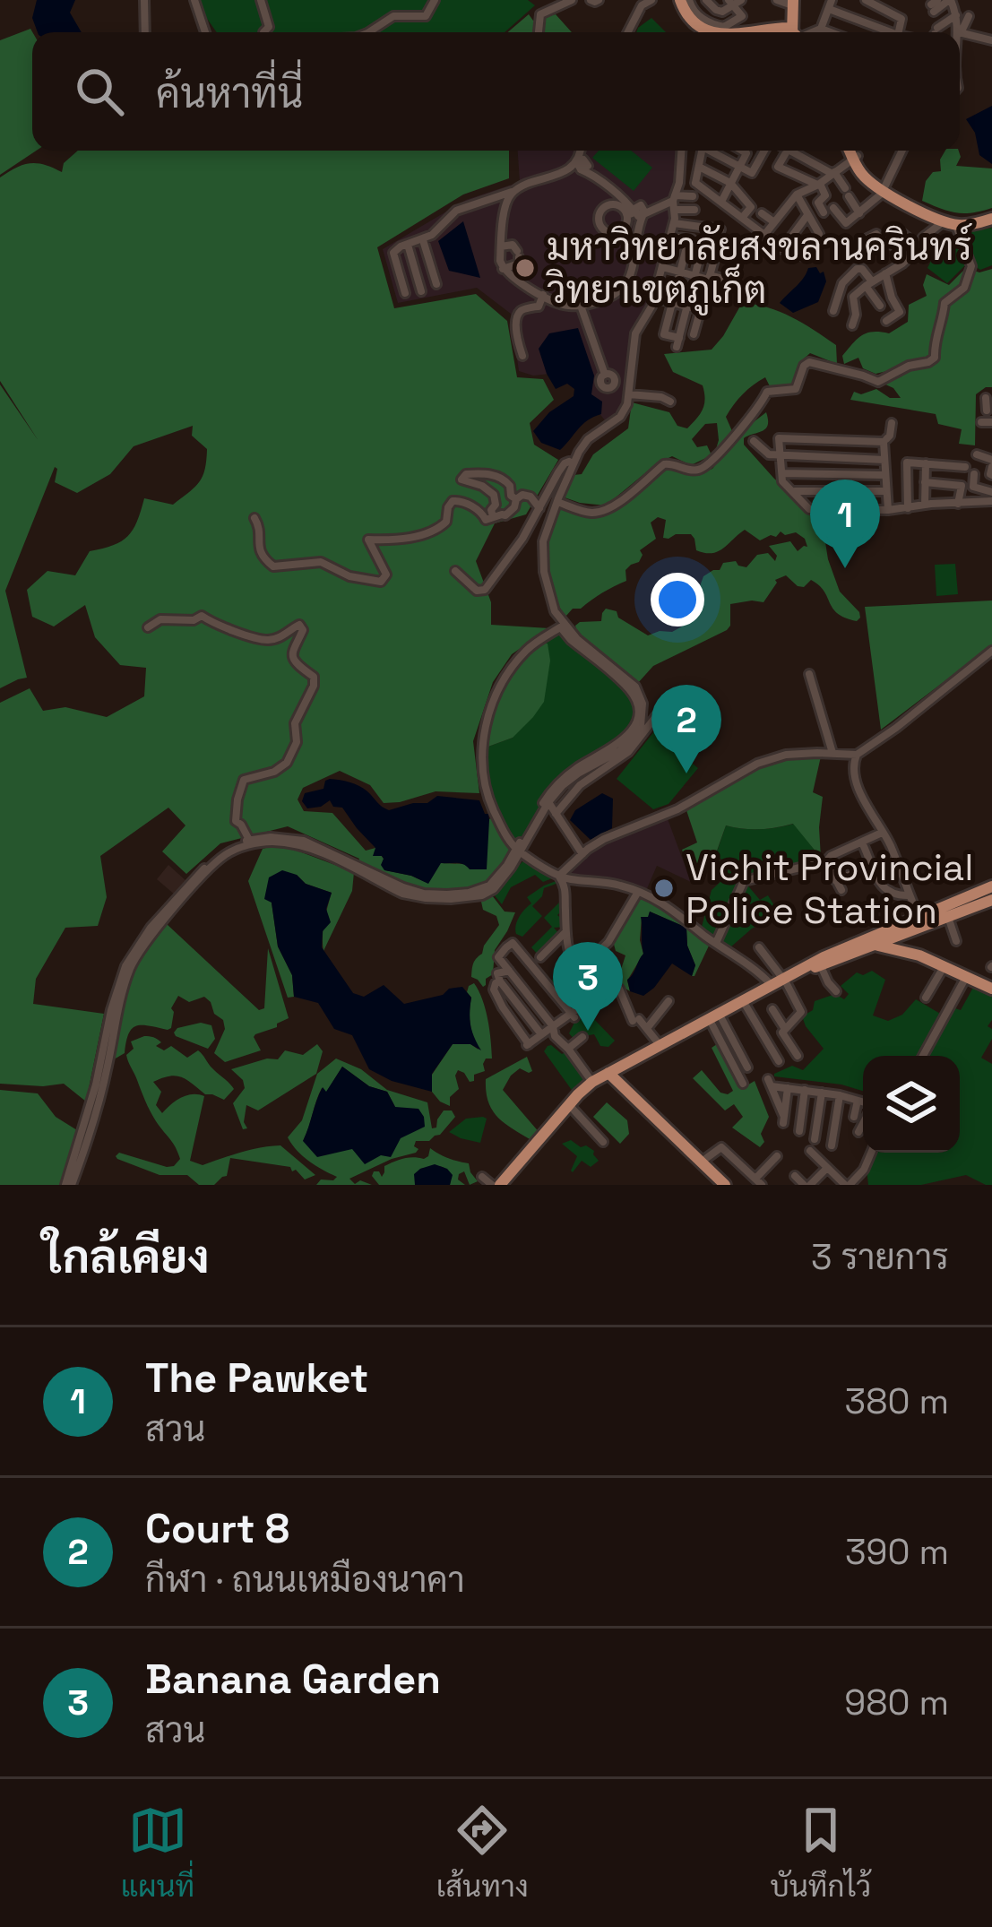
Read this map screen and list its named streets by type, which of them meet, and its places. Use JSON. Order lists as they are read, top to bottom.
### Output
{
  "places": ["มหาวิทยาลัยสงขลานครินทร์ วิทยาเขตภูเก็ต", "Vichit Provincial Police Station"],
  "page": {
    "search": "ค้นหาที่นี่",
    "pins": ["1", "2", "3"],
    "heading": ["ใกล้เคียง", "3 รายการ"],
    "list": [
      {
        "mark": "1",
        "name": "The Pawket",
        "note": "สวน",
        "value": "380 m"
      },
      {
        "mark": "2",
        "name": "Court 8",
        "note": "กีฬา · ถนนเหมืองนาคา",
        "value": "390 m"
      },
      {
        "mark": "3",
        "name": "Banana Garden",
        "note": "สวน",
        "value": "980 m"
      }
    ],
    "nav": ["แผนที่", "เส้นทาง", "บันทึกไว้"]
  }
}
